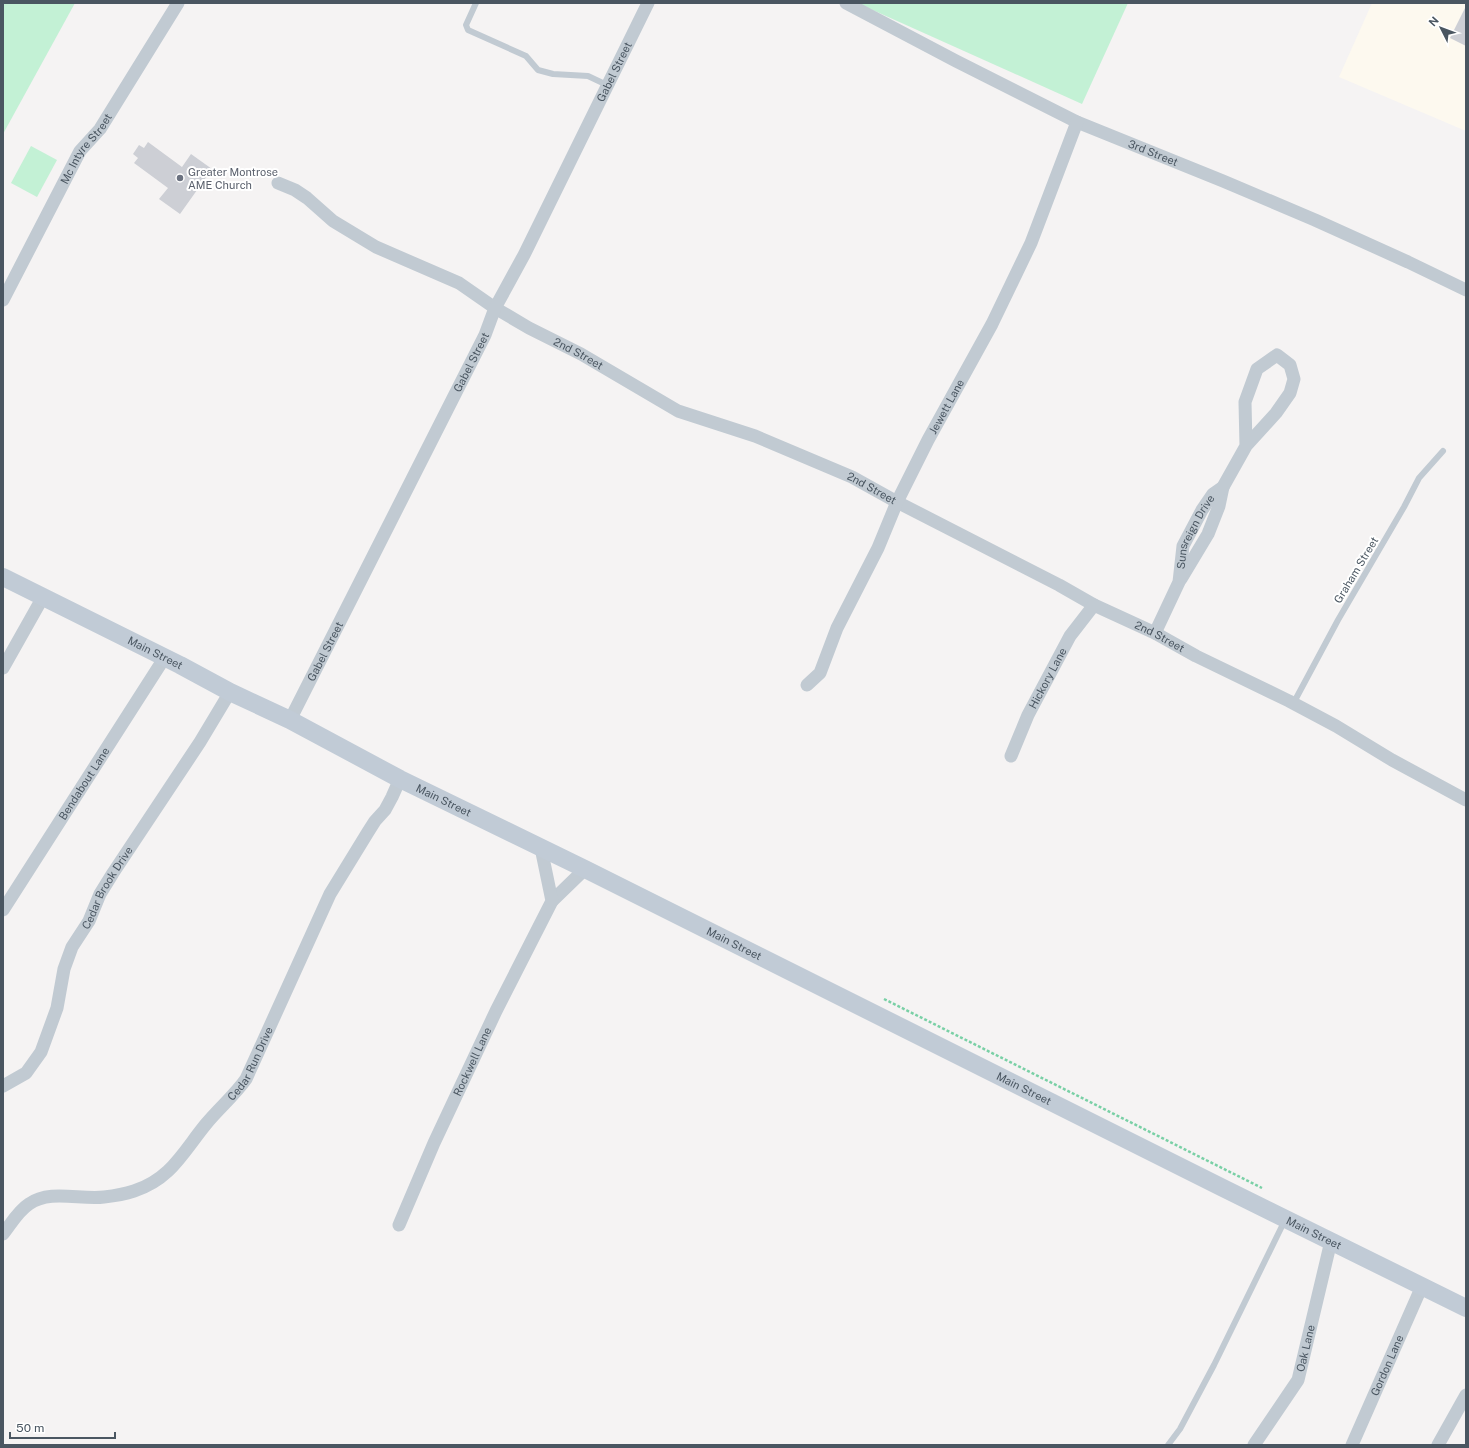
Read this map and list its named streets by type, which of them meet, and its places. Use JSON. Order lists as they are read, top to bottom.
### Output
{
  "streets": {
    "main road": ["Main Street"],
    "street": [
      "Gabel Street",
      "Mc Intyre Street",
      "3rd Street",
      "2nd Street",
      "Jewett Lane",
      "Sunsreign Drive",
      "Hickory Lane",
      "Bendabout Lane",
      "Cedar Brook Drive",
      "Rockwell Lane",
      "Cedar Run Drive",
      "Oak Lane",
      "Gordon Lane"
    ],
    "lane": ["Graham Street"]
  },
  "crossings": [
    ["Gabel Street", "2nd Street"],
    ["Gabel Street", "Main Street"],
    ["3rd Street", "Jewett Lane"],
    ["2nd Street", "Jewett Lane"],
    ["2nd Street", "Sunsreign Drive"],
    ["2nd Street", "Graham Street"],
    ["2nd Street", "Hickory Lane"],
    ["Main Street", "Bendabout Lane"],
    ["Main Street", "Cedar Brook Drive"],
    ["Main Street", "Rockwell Lane"],
    ["Main Street", "Cedar Run Drive"],
    ["Main Street", "Oak Lane"],
    ["Main Street", "Gordon Lane"]
  ],
  "places": ["Greater Montrose AME Church"],
  "scale_bar": "50 m",
  "north": "top left"
}
